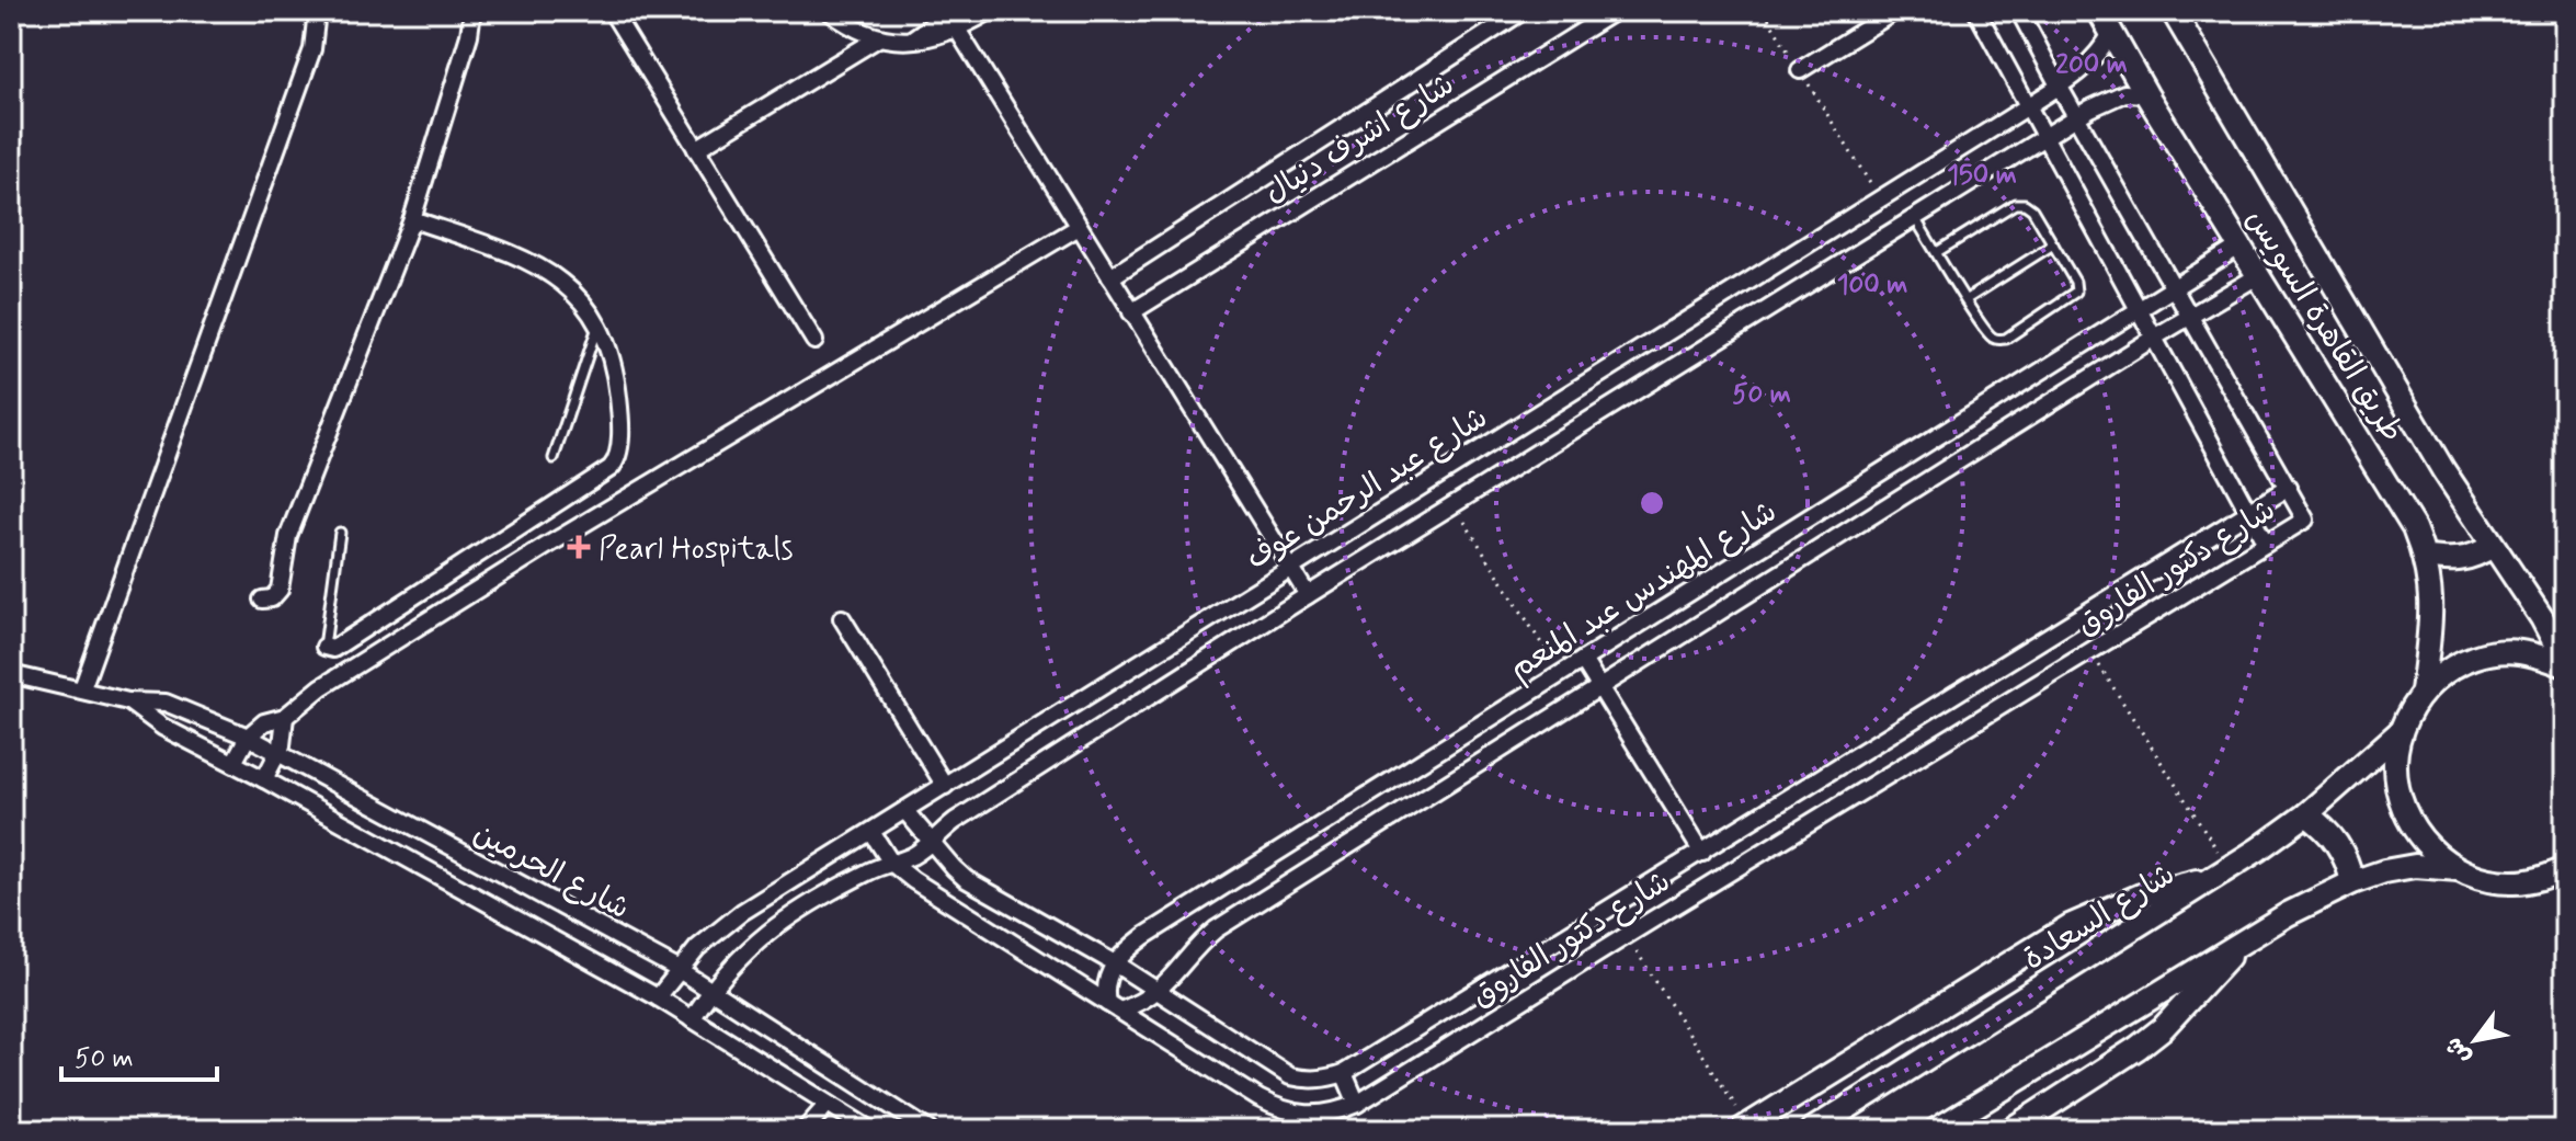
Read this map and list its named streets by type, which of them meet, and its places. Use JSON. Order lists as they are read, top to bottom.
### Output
{
  "streets": {
    "street": [
      "شارع اشرف دنيال",
      "طريق القاهرة السويس",
      "شارع عبد الرحمن عوف",
      "شارع دكتور الفاروق",
      "شارع المهندس عبد المنعم",
      "شارع الحرمين",
      "شارع السعادة"
    ]
  },
  "crossings": [
    ["طريق القاهرة السويس", "شارع عبد الرحمن عوف"],
    ["طريق القاهرة السويس", "شارع المهندس عبد المنعم"],
    ["شارع عبد الرحمن عوف", "شارع دكتور الفاروق"],
    ["شارع عبد الرحمن عوف", "شارع الحرمين"],
    ["شارع دكتور الفاروق", "شارع المهندس عبد المنعم"]
  ],
  "places": {
    "health": ["Pearl Hospitals"]
  },
  "scale_bar": "50 m",
  "north": "bottom left",
  "rings": [
    "200 m",
    "150 m",
    "100 m",
    "50 m"
  ]
}
